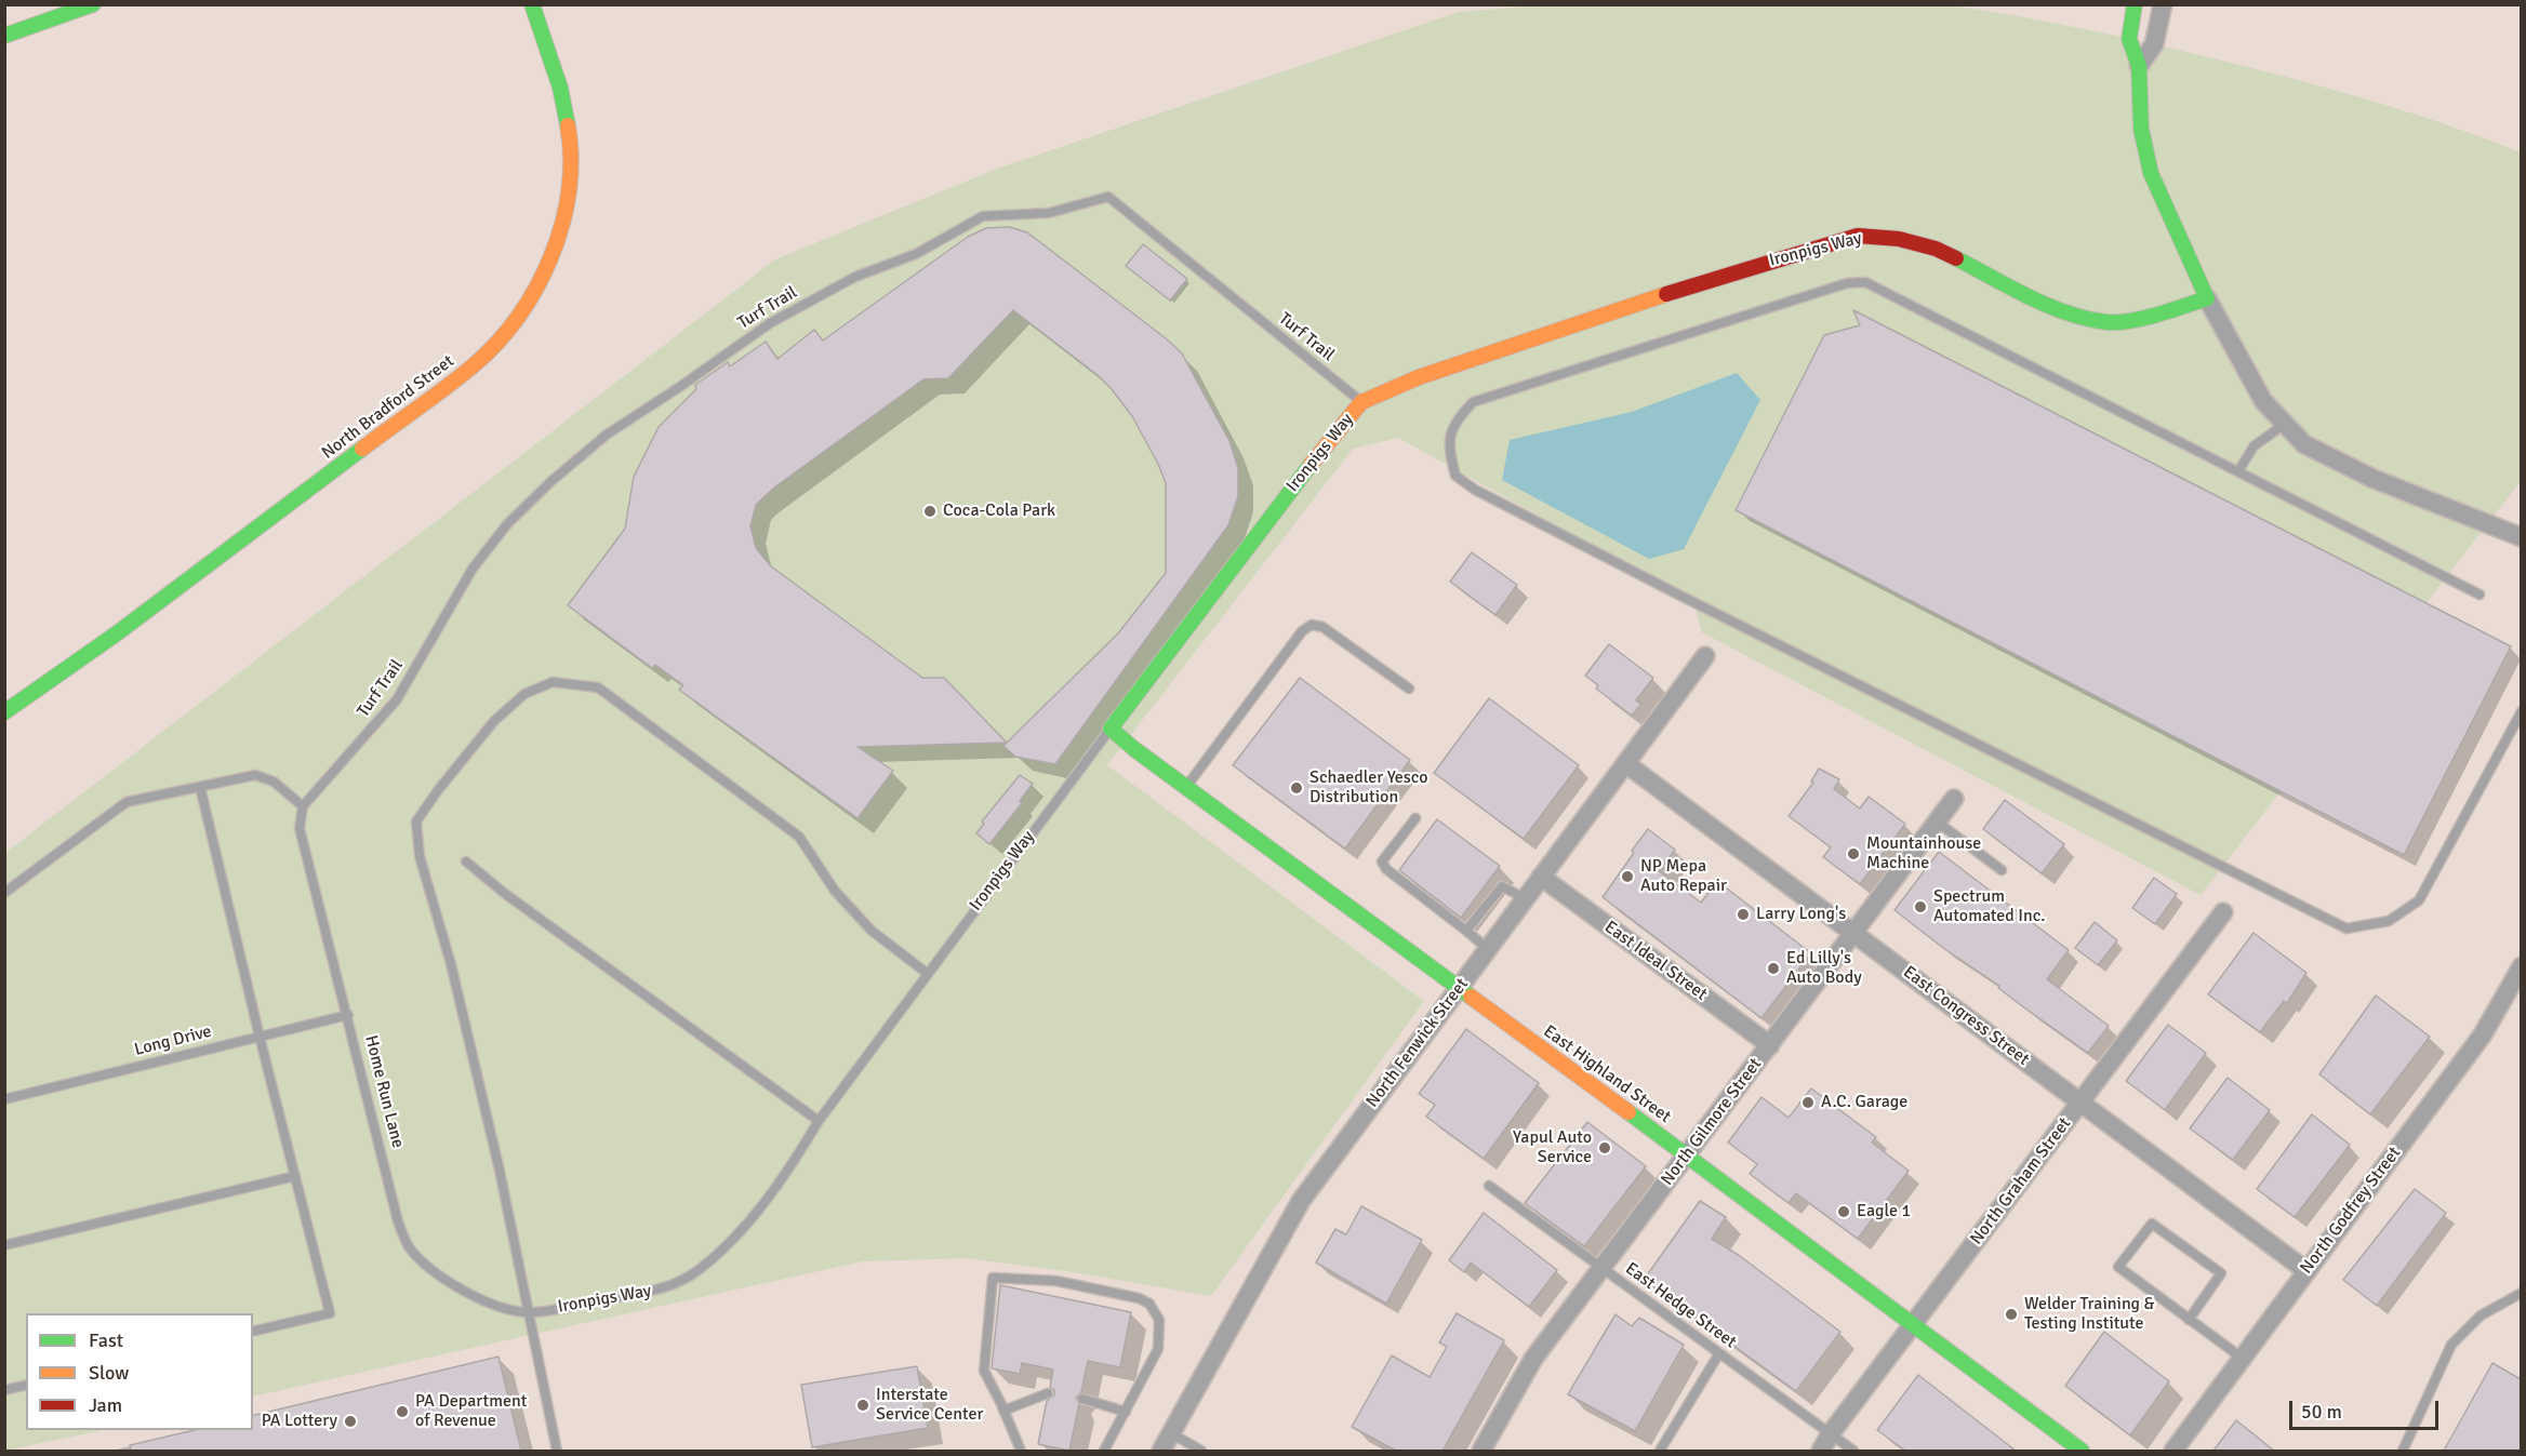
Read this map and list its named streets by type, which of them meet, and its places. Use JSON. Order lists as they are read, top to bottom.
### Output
{
  "streets": {
    "street": [
      "Ironpigs Way",
      "North Bradford Street",
      "East Ideal Street",
      "East Congress Street",
      "North Fenwick Street",
      "East Highland Street",
      "North Gilmore Street",
      "North Graham Street",
      "North Godfrey Street"
    ],
    "lane": [
      "Turf Trail",
      "Long Drive",
      "Home Run Lane",
      "East Hedge Street"
    ]
  },
  "crossings": [
    ["Ironpigs Way", "Turf Trail"],
    ["Ironpigs Way", "East Highland Street"],
    ["Ironpigs Way", "Home Run Lane"],
    ["Turf Trail", "Home Run Lane"],
    ["East Ideal Street", "North Fenwick Street"],
    ["East Ideal Street", "North Gilmore Street"],
    ["East Congress Street", "North Fenwick Street"],
    ["East Congress Street", "North Gilmore Street"],
    ["East Congress Street", "North Graham Street"],
    ["East Congress Street", "North Godfrey Street"],
    ["Long Drive", "Home Run Lane"],
    ["North Fenwick Street", "East Highland Street"],
    ["East Highland Street", "North Gilmore Street"],
    ["East Highland Street", "North Graham Street"],
    ["North Gilmore Street", "East Hedge Street"],
    ["North Graham Street", "East Hedge Street"]
  ],
  "places": [
    "Coca-Cola Park",
    "Schaedler Yesco Distribution",
    "Mountainhouse Machine",
    "NP Mepa Auto Repair",
    "Spectrum Automated Inc.",
    "Larry Long's",
    "Ed Lilly's Auto Body",
    "A.C. Garage",
    "Yapul Auto Service",
    "Eagle 1",
    "Welder Training & Testing Institute",
    "Interstate Service Center",
    "PA Department of Revenue",
    "PA Lottery"
  ],
  "legend": ["Fast", "Slow", "Jam"],
  "scale_bar": "50 m"
}
